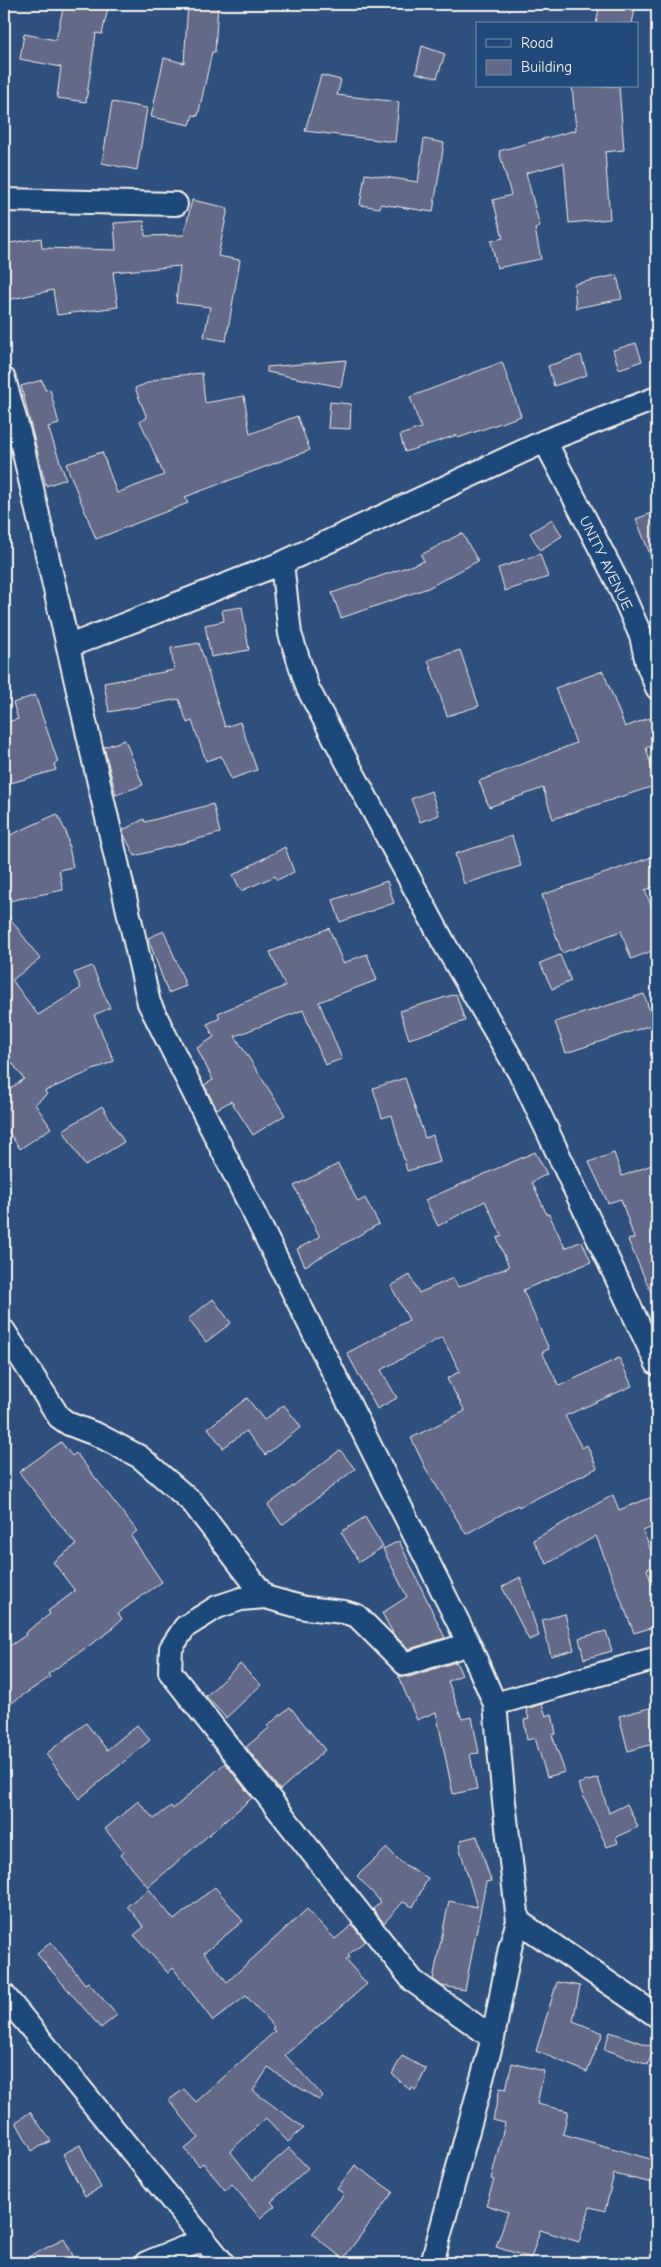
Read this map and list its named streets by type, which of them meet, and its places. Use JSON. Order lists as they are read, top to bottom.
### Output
{
  "streets": {
    "street": ["UNITY AVENUE"]
  },
  "legend": ["Road", "Building"]
}
